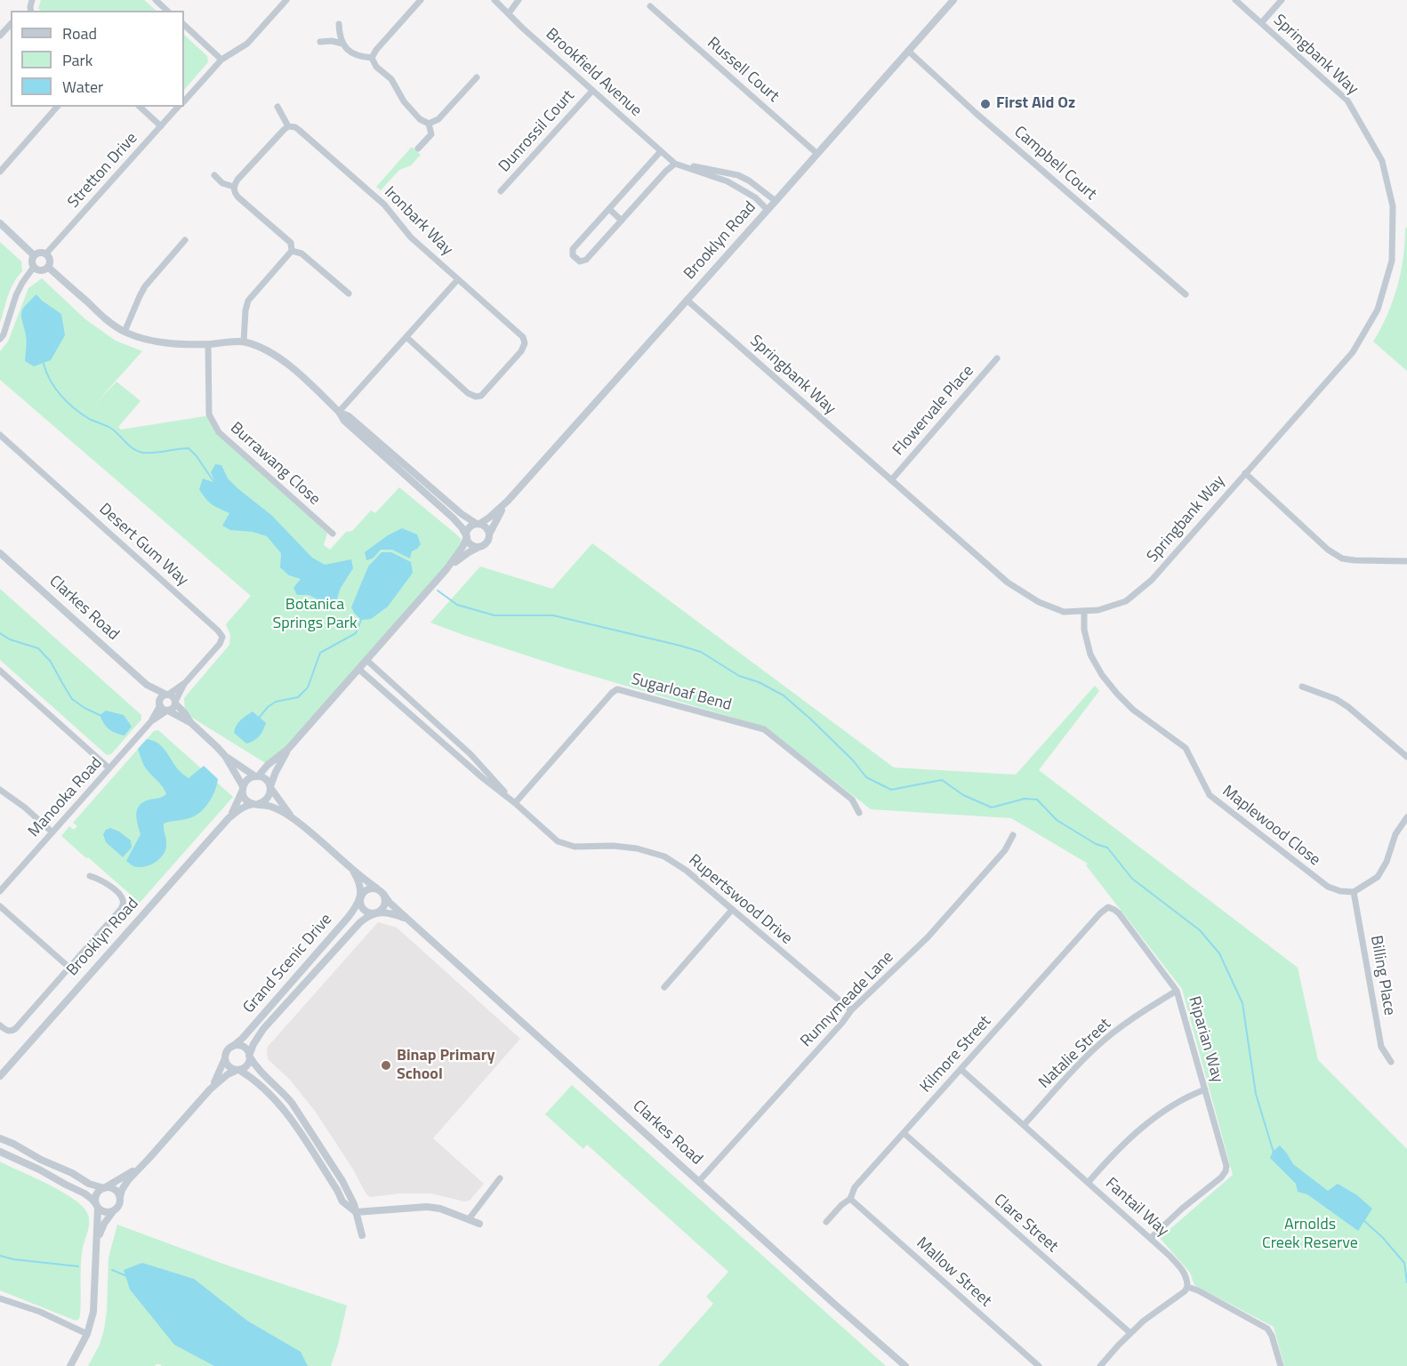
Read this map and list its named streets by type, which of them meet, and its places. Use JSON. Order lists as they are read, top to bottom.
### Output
{
  "streets": {
    "street": [
      "Springbank Way",
      "Russell Court",
      "Brookfield Avenue",
      "Dunrossil Court",
      "Campbell Court",
      "Stretton Drive",
      "Ironbark Way",
      "Brooklyn Road",
      "Flowervale Place",
      "Burrawang Close",
      "Desert Gum Way",
      "Clarkes Road",
      "Sugarloaf Bend",
      "Manooka Road",
      "Maplewood Close",
      "Rupertswood Drive",
      "Grand Scenic Drive",
      "Billing Place",
      "Runnymeade Lane",
      "Riparian Way",
      "Natalie Street",
      "Kilmore Street",
      "Fantail Way",
      "Clare Street",
      "Mallow Street"
    ]
  },
  "crossings": [
    ["Springbank Way", "Brooklyn Road"],
    ["Springbank Way", "Flowervale Place"],
    ["Springbank Way", "Maplewood Close"],
    ["Russell Court", "Brooklyn Road"],
    ["Brookfield Avenue", "Dunrossil Court"],
    ["Brookfield Avenue", "Brooklyn Road"],
    ["Campbell Court", "Brooklyn Road"],
    ["Brooklyn Road", "Clarkes Road"],
    ["Desert Gum Way", "Clarkes Road"],
    ["Desert Gum Way", "Manooka Road"],
    ["Clarkes Road", "Manooka Road"],
    ["Clarkes Road", "Grand Scenic Drive"],
    ["Clarkes Road", "Runnymeade Lane"],
    ["Sugarloaf Bend", "Rupertswood Drive"],
    ["Maplewood Close", "Billing Place"],
    ["Rupertswood Drive", "Runnymeade Lane"],
    ["Riparian Way", "Natalie Street"],
    ["Riparian Way", "Kilmore Street"],
    ["Riparian Way", "Fantail Way"],
    ["Natalie Street", "Fantail Way"],
    ["Kilmore Street", "Fantail Way"],
    ["Kilmore Street", "Clare Street"],
    ["Kilmore Street", "Mallow Street"]
  ],
  "parks": ["Botanica Springs Park", "Arnolds Creek Reserve"],
  "places": ["First Aid Oz", "Binap Primary School"],
  "legend": ["Road", "Park", "Water"]
}
